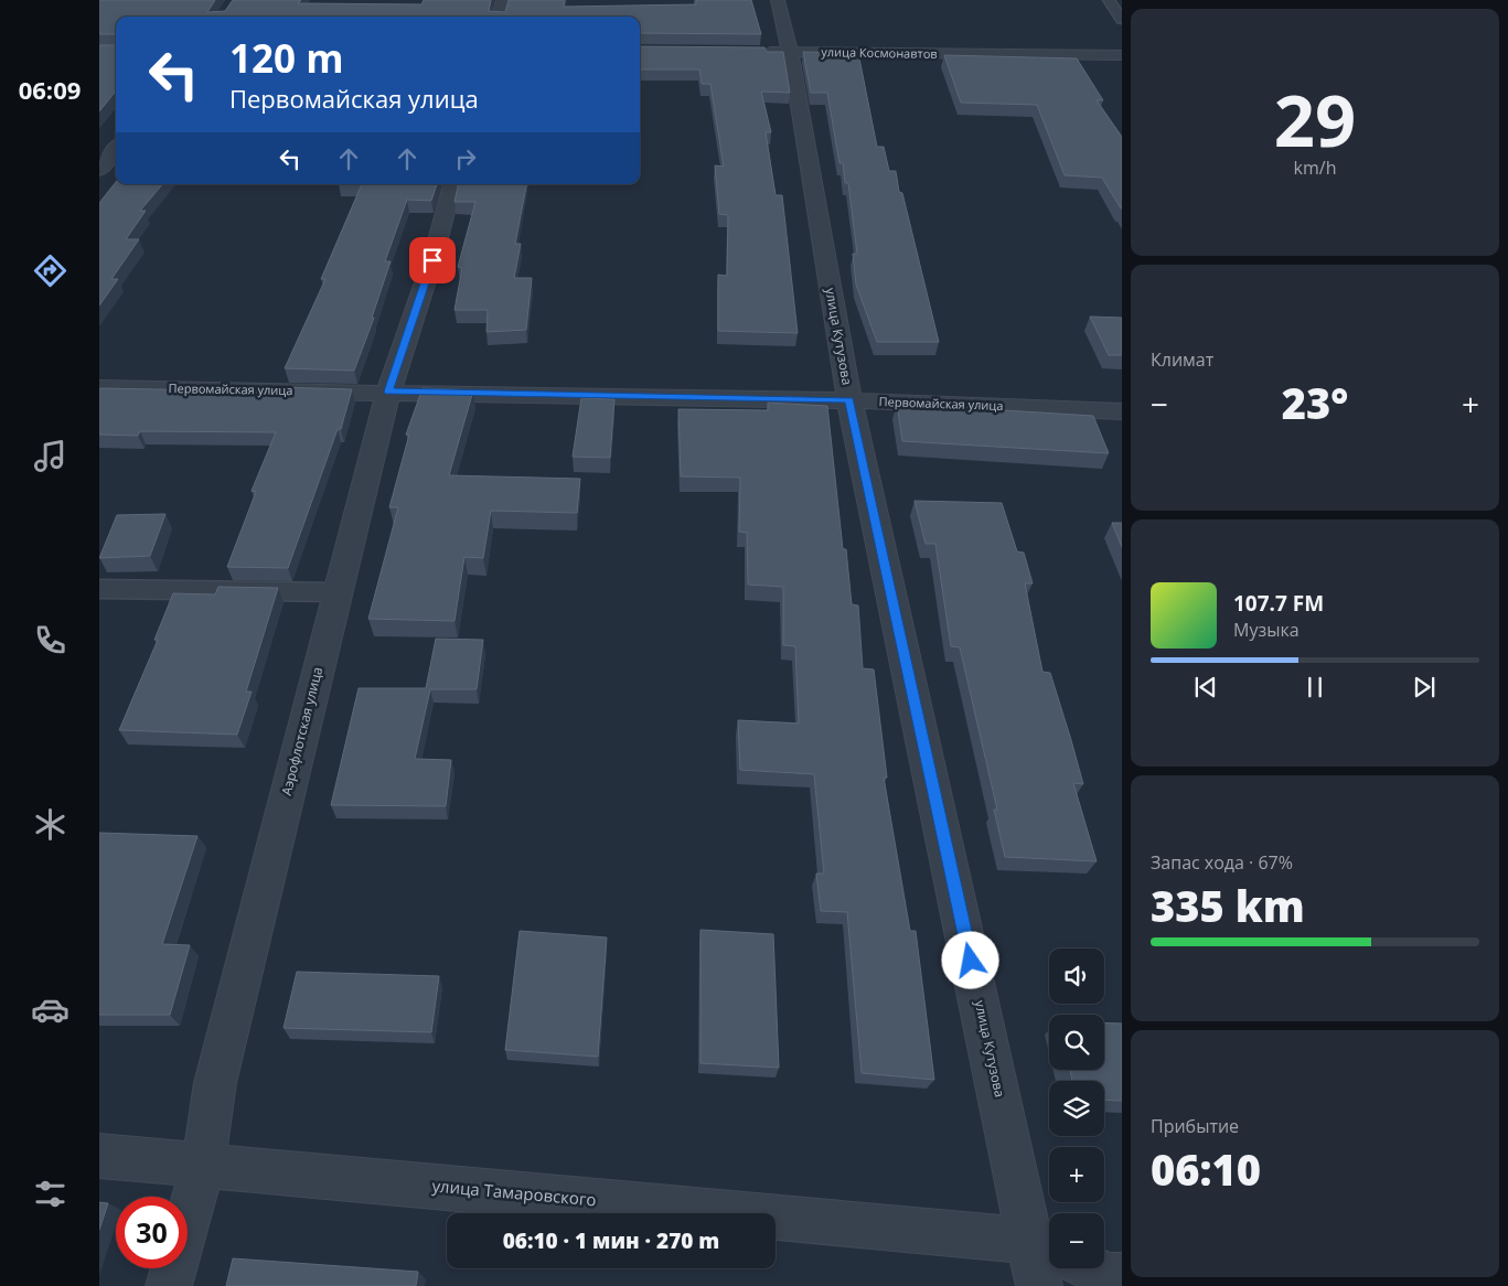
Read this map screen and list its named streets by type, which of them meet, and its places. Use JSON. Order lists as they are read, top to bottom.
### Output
{
  "streets": {
    "street": [
      "улица Космонавтов",
      "улица Кутузова",
      "Первомайская улица",
      "Аэрофлотская улица",
      "улица Тамаровского"
    ]
  },
  "crossings": [
    ["улица Космонавтов", "улица Кутузова"],
    ["улица Кутузова", "Первомайская улица"],
    ["улица Кутузова", "улица Тамаровского"],
    ["Первомайская улица", "Аэрофлотская улица"],
    ["Аэрофлотская улица", "улица Тамаровского"]
  ],
  "page": {
    "tabs": "06:09",
    "tile": [
      ["29", "km/h"],
      "Климат",
      ["Запас хода · 67%", "335 km"],
      ["Прибытие", "06:10"]
    ],
    "turn": ["120 m", "Первомайская улица"],
    "heat": ["−", "23°", "+"],
    "song": ["107.7 FM", "Музыка"],
    "map_buttons": ["+", "−"],
    "limit": "30",
    "trip": "06:10 · 1 мин · 270 m"
  }
}
